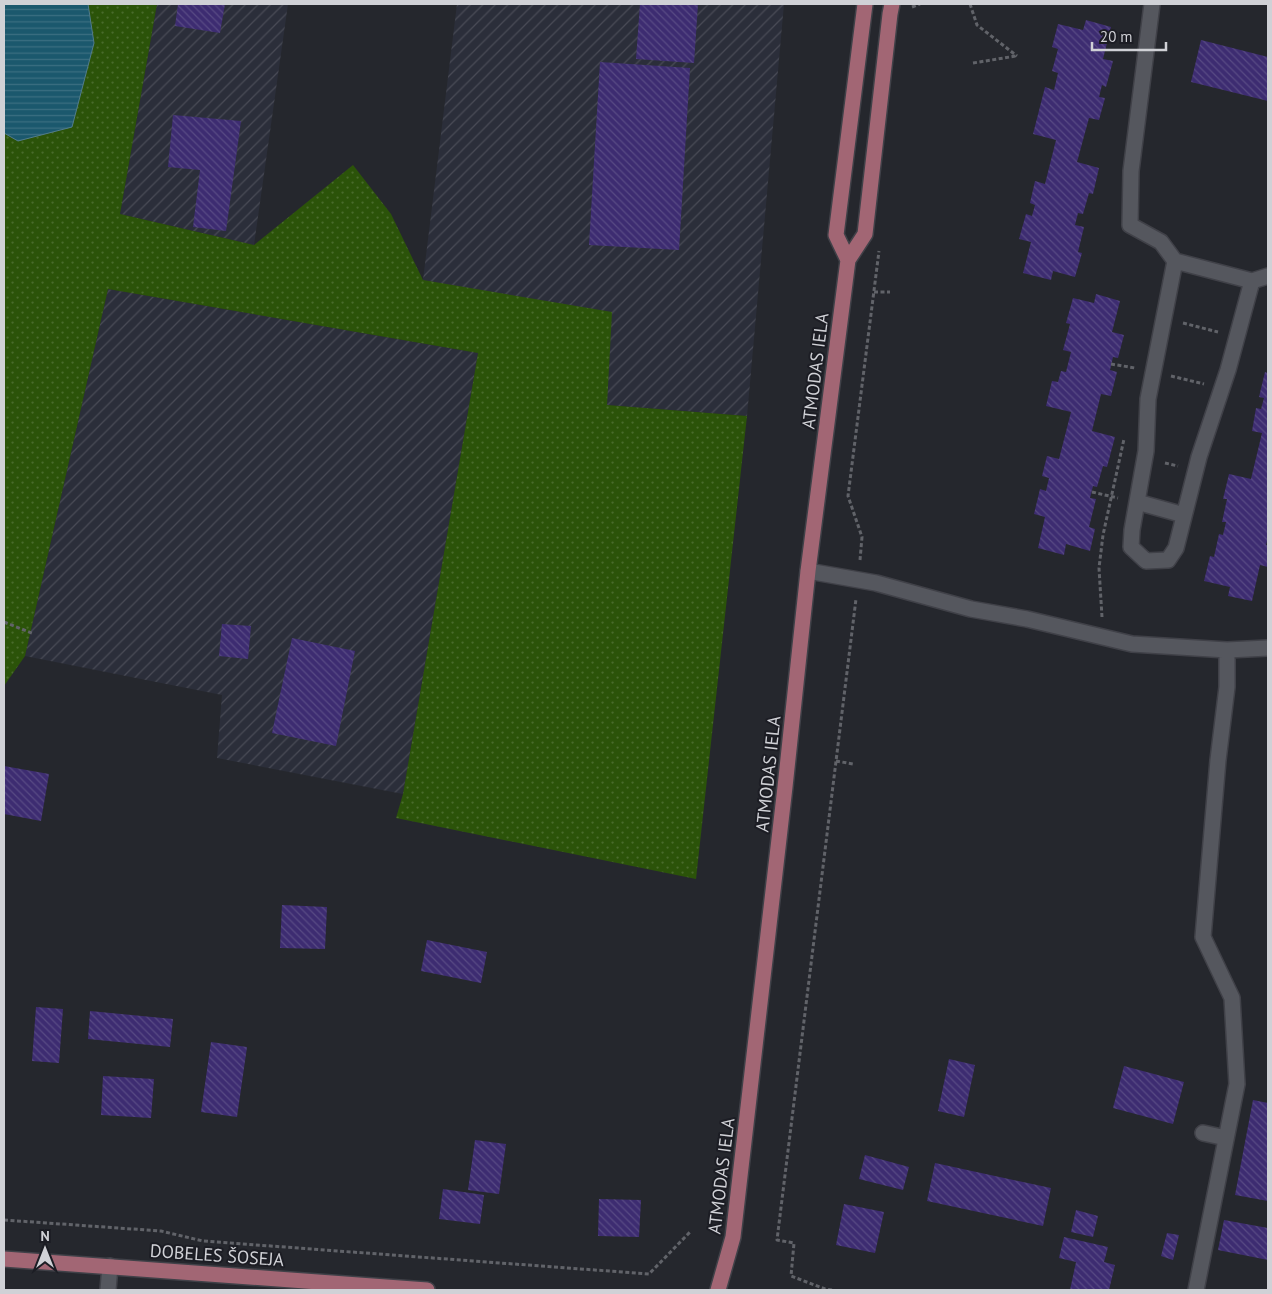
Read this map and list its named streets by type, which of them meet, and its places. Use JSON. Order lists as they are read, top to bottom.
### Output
{
  "streets": {
    "main road": ["ATMODAS IELA", "DOBELES ŠOSEJA"]
  },
  "scale_bar": "20 m",
  "north": "top"
}
